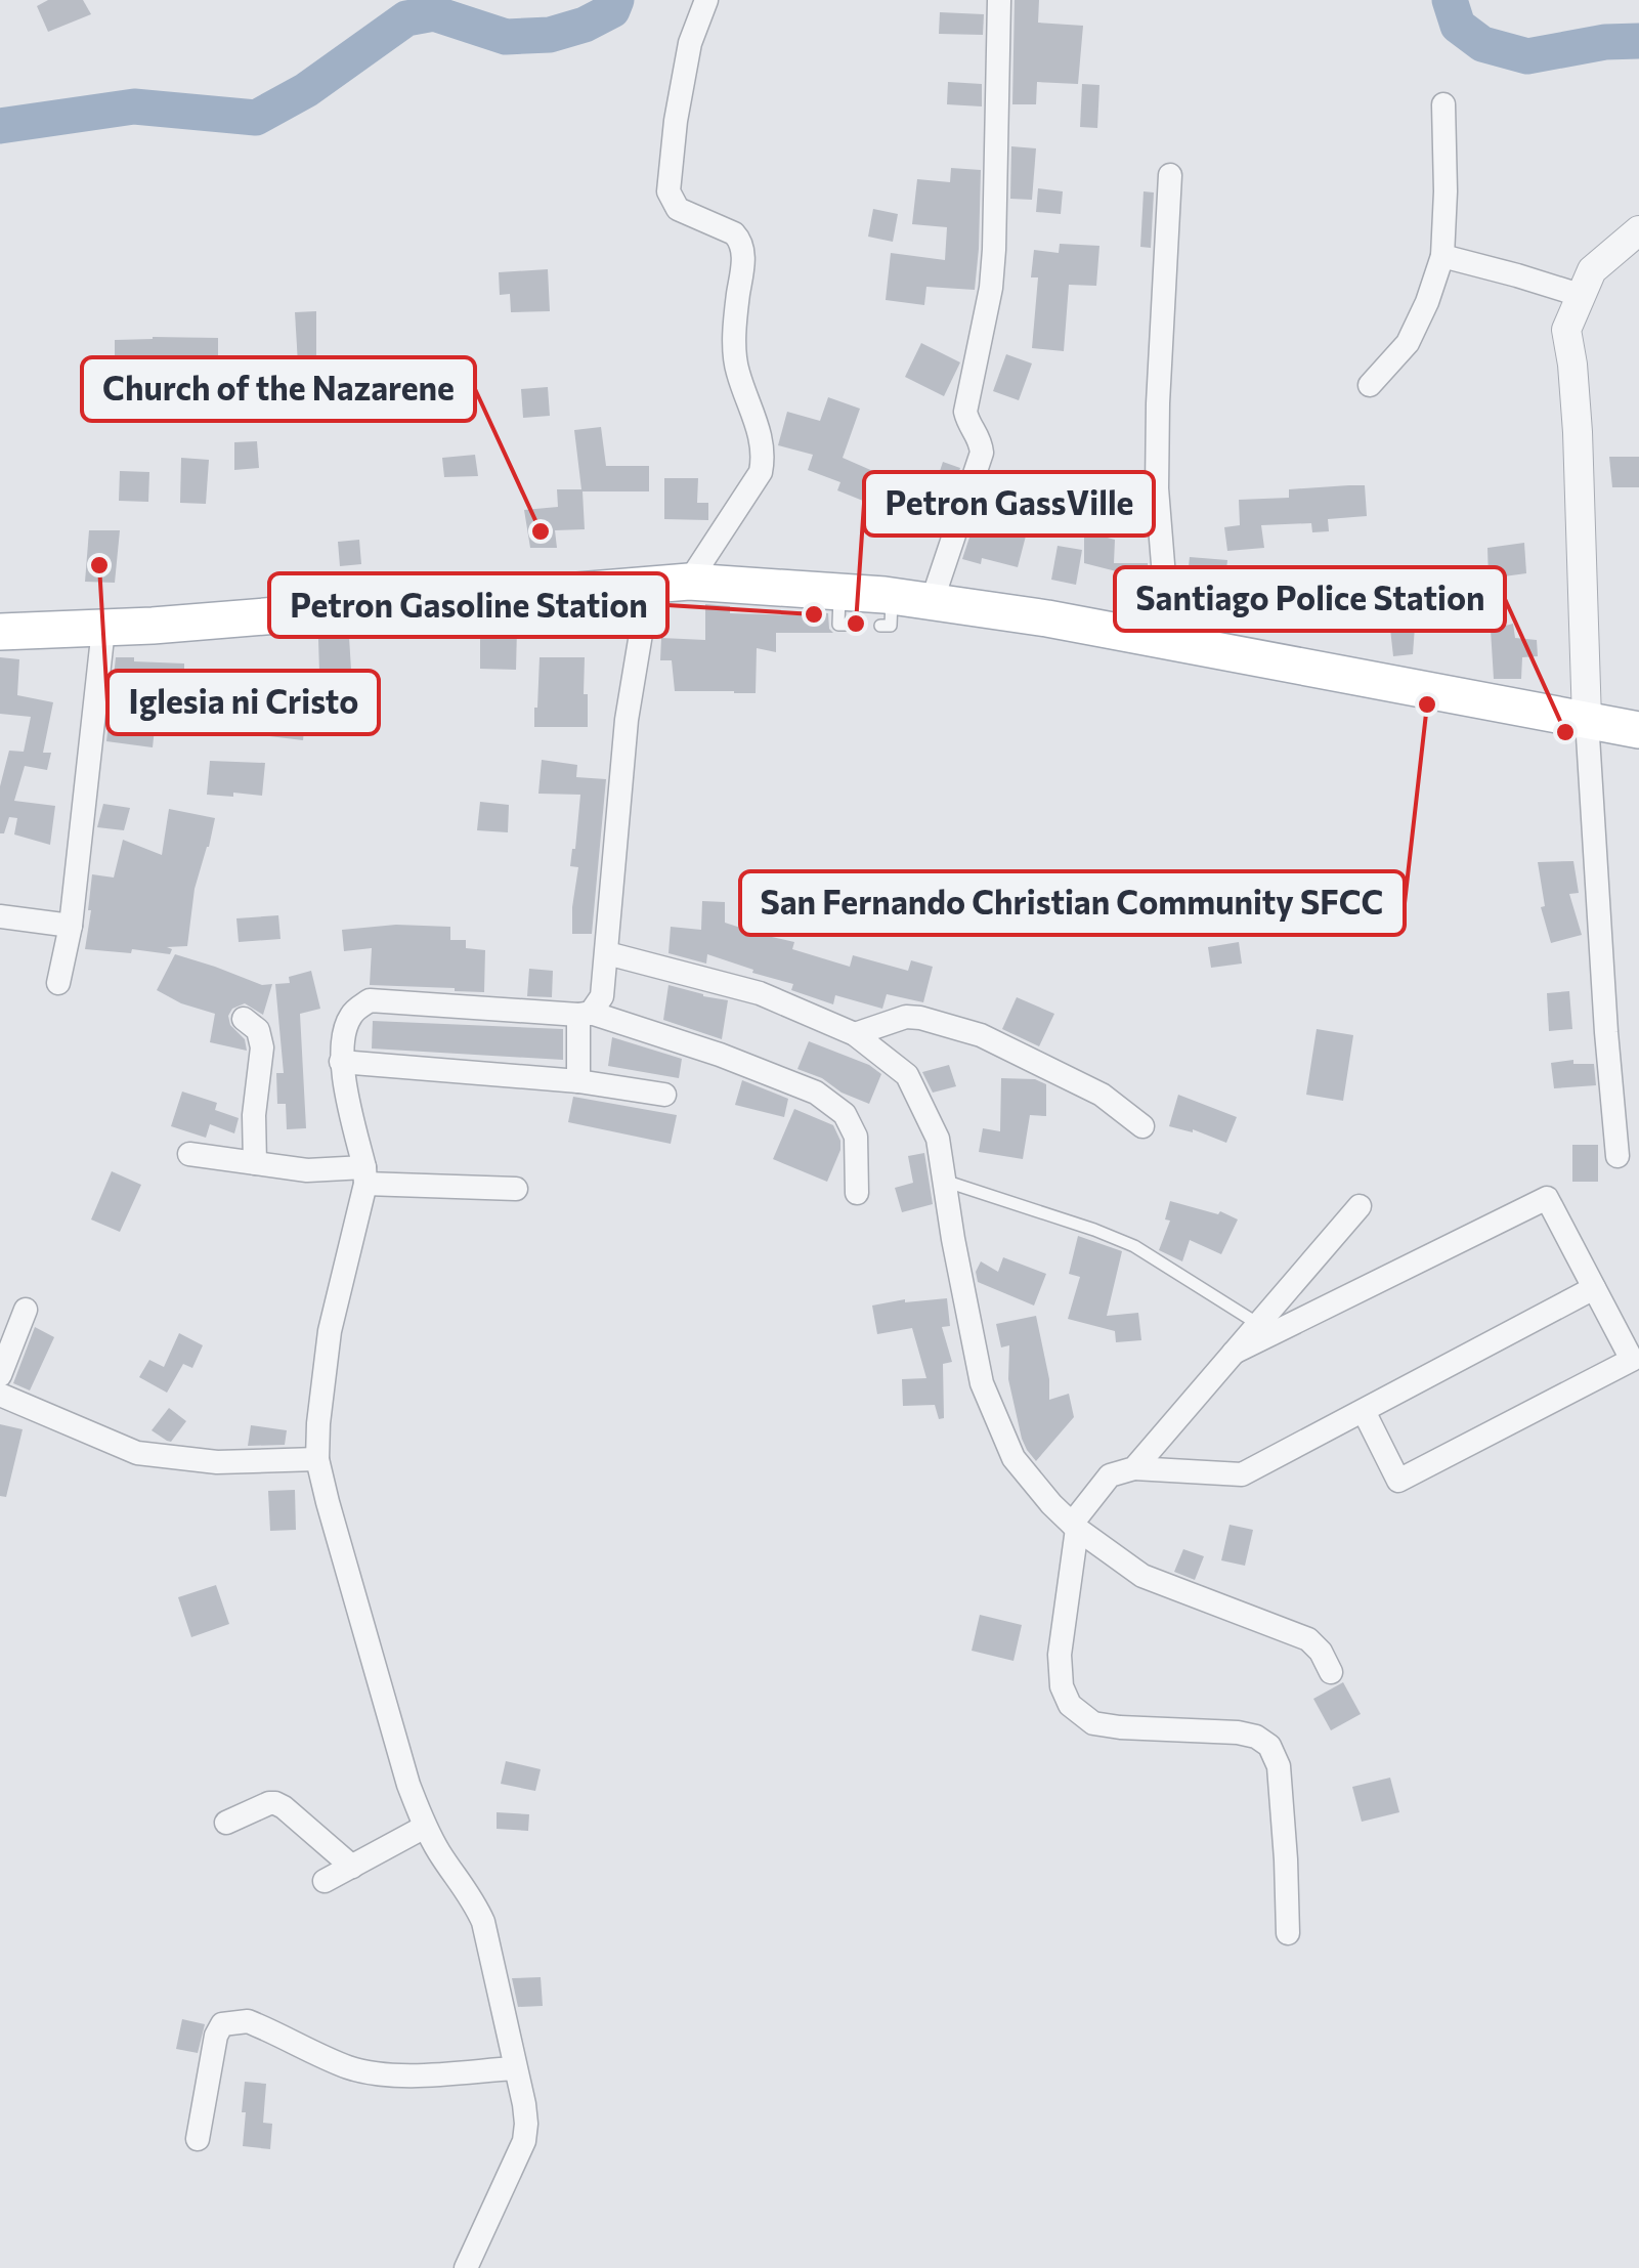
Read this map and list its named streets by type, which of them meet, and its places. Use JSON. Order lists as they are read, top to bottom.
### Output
{
  "places": [
    "Church of the Nazarene",
    "Iglesia ni Cristo",
    "Petron Gasoline Station",
    "Petron GassVille",
    "San Fernando Christian Community SFCC",
    "Santiago Police Station"
  ]
}
